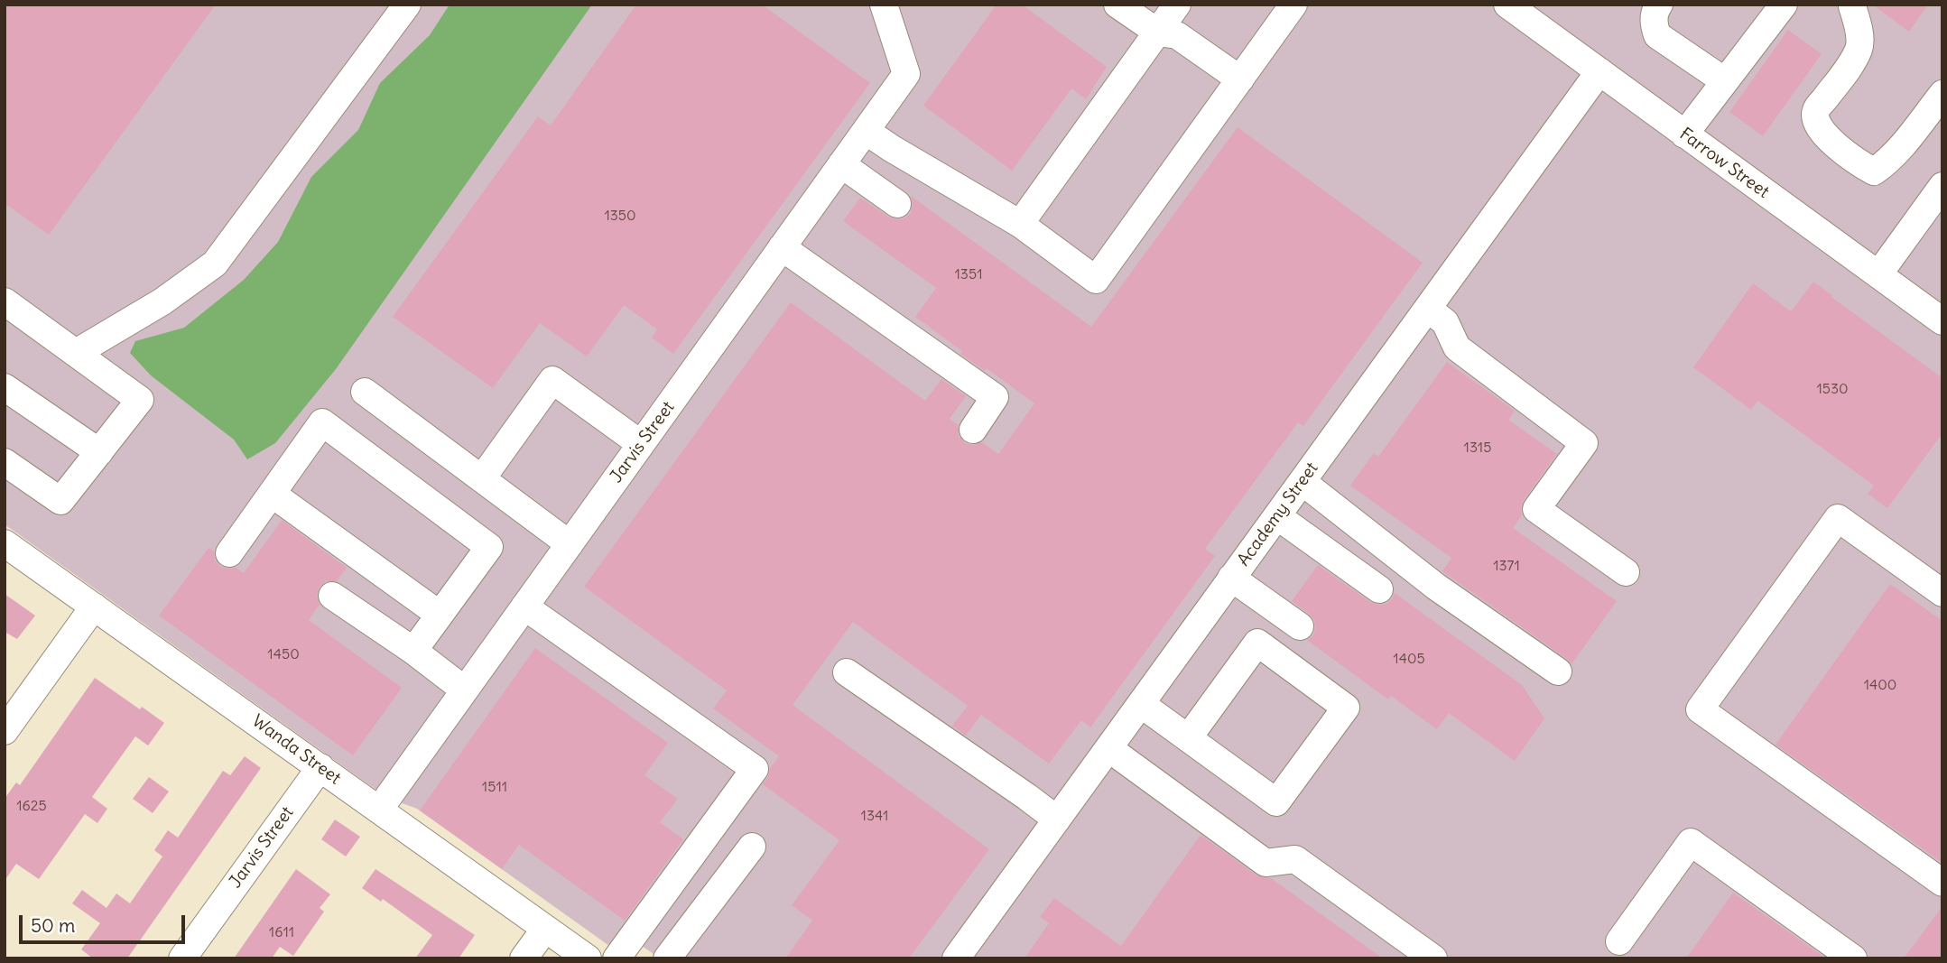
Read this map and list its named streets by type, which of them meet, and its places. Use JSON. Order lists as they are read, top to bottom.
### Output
{
  "streets": {
    "street": [
      "Farrow Street",
      "Jarvis Street",
      "Academy Street",
      "Wanda Street"
    ]
  },
  "crossings": [
    ["Farrow Street", "Academy Street"],
    ["Jarvis Street", "Wanda Street"]
  ],
  "house_numbers": [
    "1350",
    "1351",
    "1530",
    "1315",
    "1371",
    "1450",
    "1405",
    "1400",
    "1511",
    "1625",
    "1341",
    "1611"
  ],
  "scale_bar": "50 m"
}
